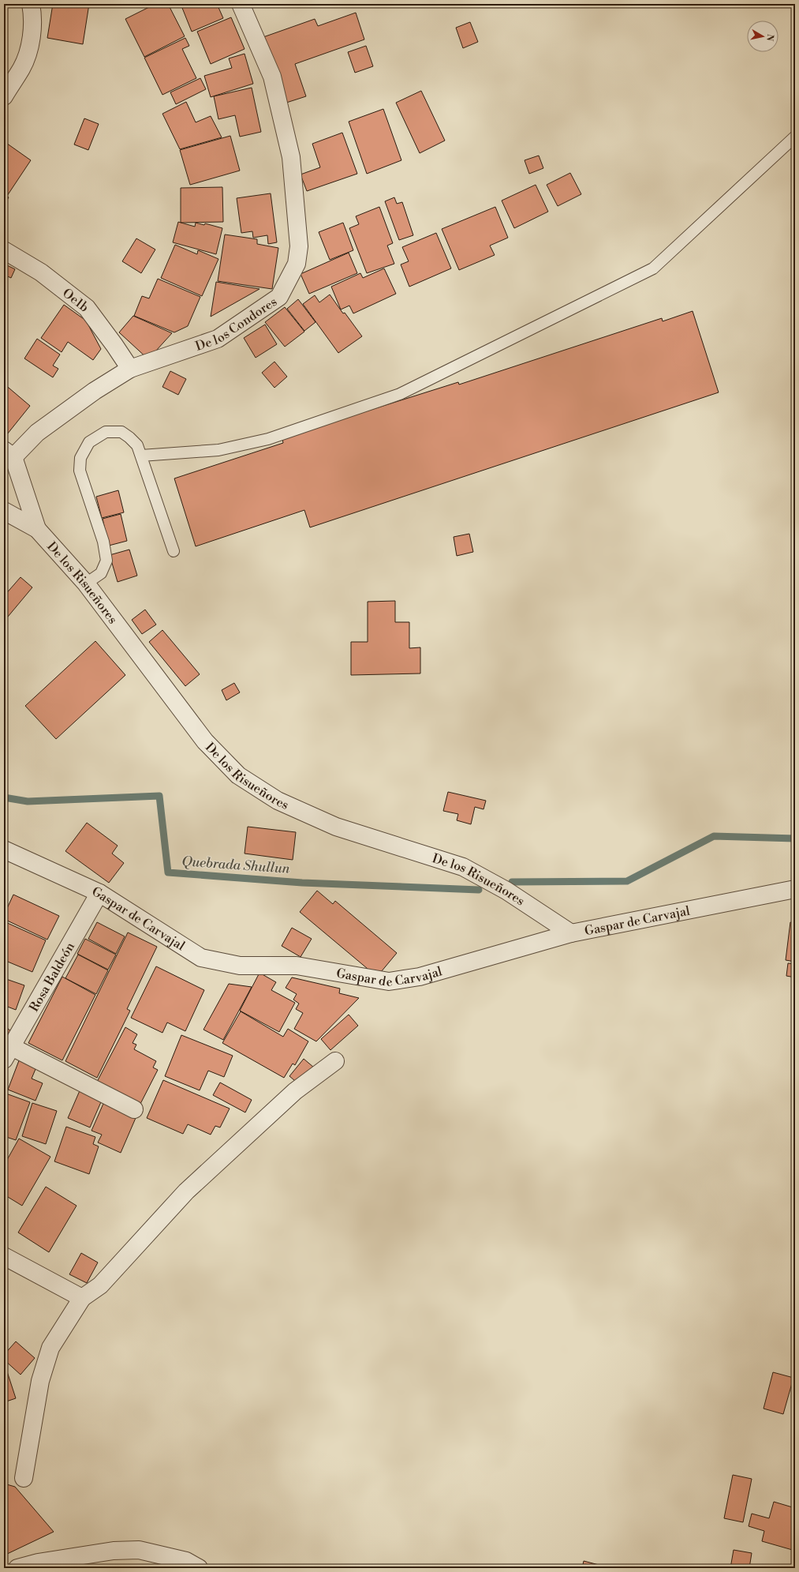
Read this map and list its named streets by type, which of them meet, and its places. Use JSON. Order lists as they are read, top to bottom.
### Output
{
  "streets": {
    "street": [
      "Oe1b",
      "De los Condores",
      "De los Risueñores",
      "Gaspar de Carvajal",
      "Rosa Baldeón"
    ]
  },
  "crossings": [
    ["Oe1b", "De los Condores"],
    ["De los Risueñores", "Gaspar de Carvajal"],
    ["Gaspar de Carvajal", "Rosa Baldeón"]
  ],
  "water": ["Quebrada Shullun"],
  "north": "right"
}
